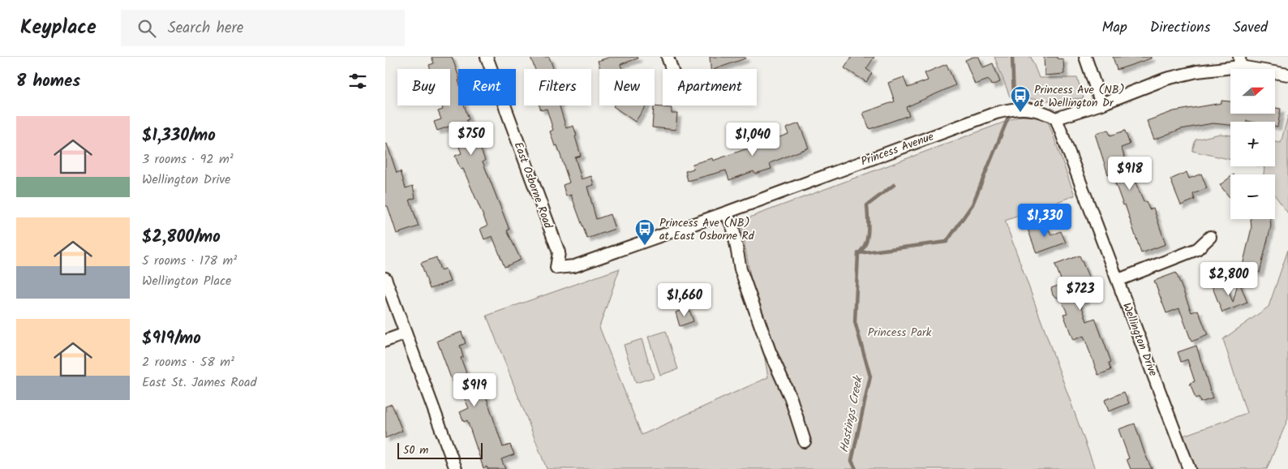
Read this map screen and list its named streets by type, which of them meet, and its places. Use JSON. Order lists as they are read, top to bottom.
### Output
{
  "streets": {
    "street": ["Princess Avenue", "East Osborne Road", "Wellington Drive"]
  },
  "crossings": [
    ["Princess Avenue", "East Osborne Road"],
    ["Princess Avenue", "Wellington Drive"]
  ],
  "water": ["Hastings Creek"],
  "parks": ["Princess Park"],
  "places": {
    "bus stop": ["Princess Ave (NB) at Wellington Dr", "Princess Ave (NB) at East Osborne Rd"]
  },
  "scale_bar": "50 m",
  "north": "right",
  "page": {
    "header": "Keyplace",
    "search": "Search here",
    "nav": ["Map", "Directions", "Saved"],
    "heading": "8 homes",
    "map_buttons": ["+", "−"],
    "chip": [
      "Buy",
      "Rent",
      "Filters",
      "New",
      "Apartment"
    ],
    "list": [
      {
        "name": "$1,330/mo",
        "note": "3 rooms · 92 m² · Wellington Drive"
      },
      {
        "name": "$2,800/mo",
        "note": "5 rooms · 178 m² · Wellington Place"
      },
      {
        "name": "$919/mo",
        "note": "2 rooms · 58 m² · East St. James Road"
      }
    ],
    "price": [
      "$750",
      "$1,040",
      "$918",
      "$1,330",
      "$2,800",
      "$723",
      "$1,660",
      "$919"
    ],
    "scale": "50 m"
  }
}
